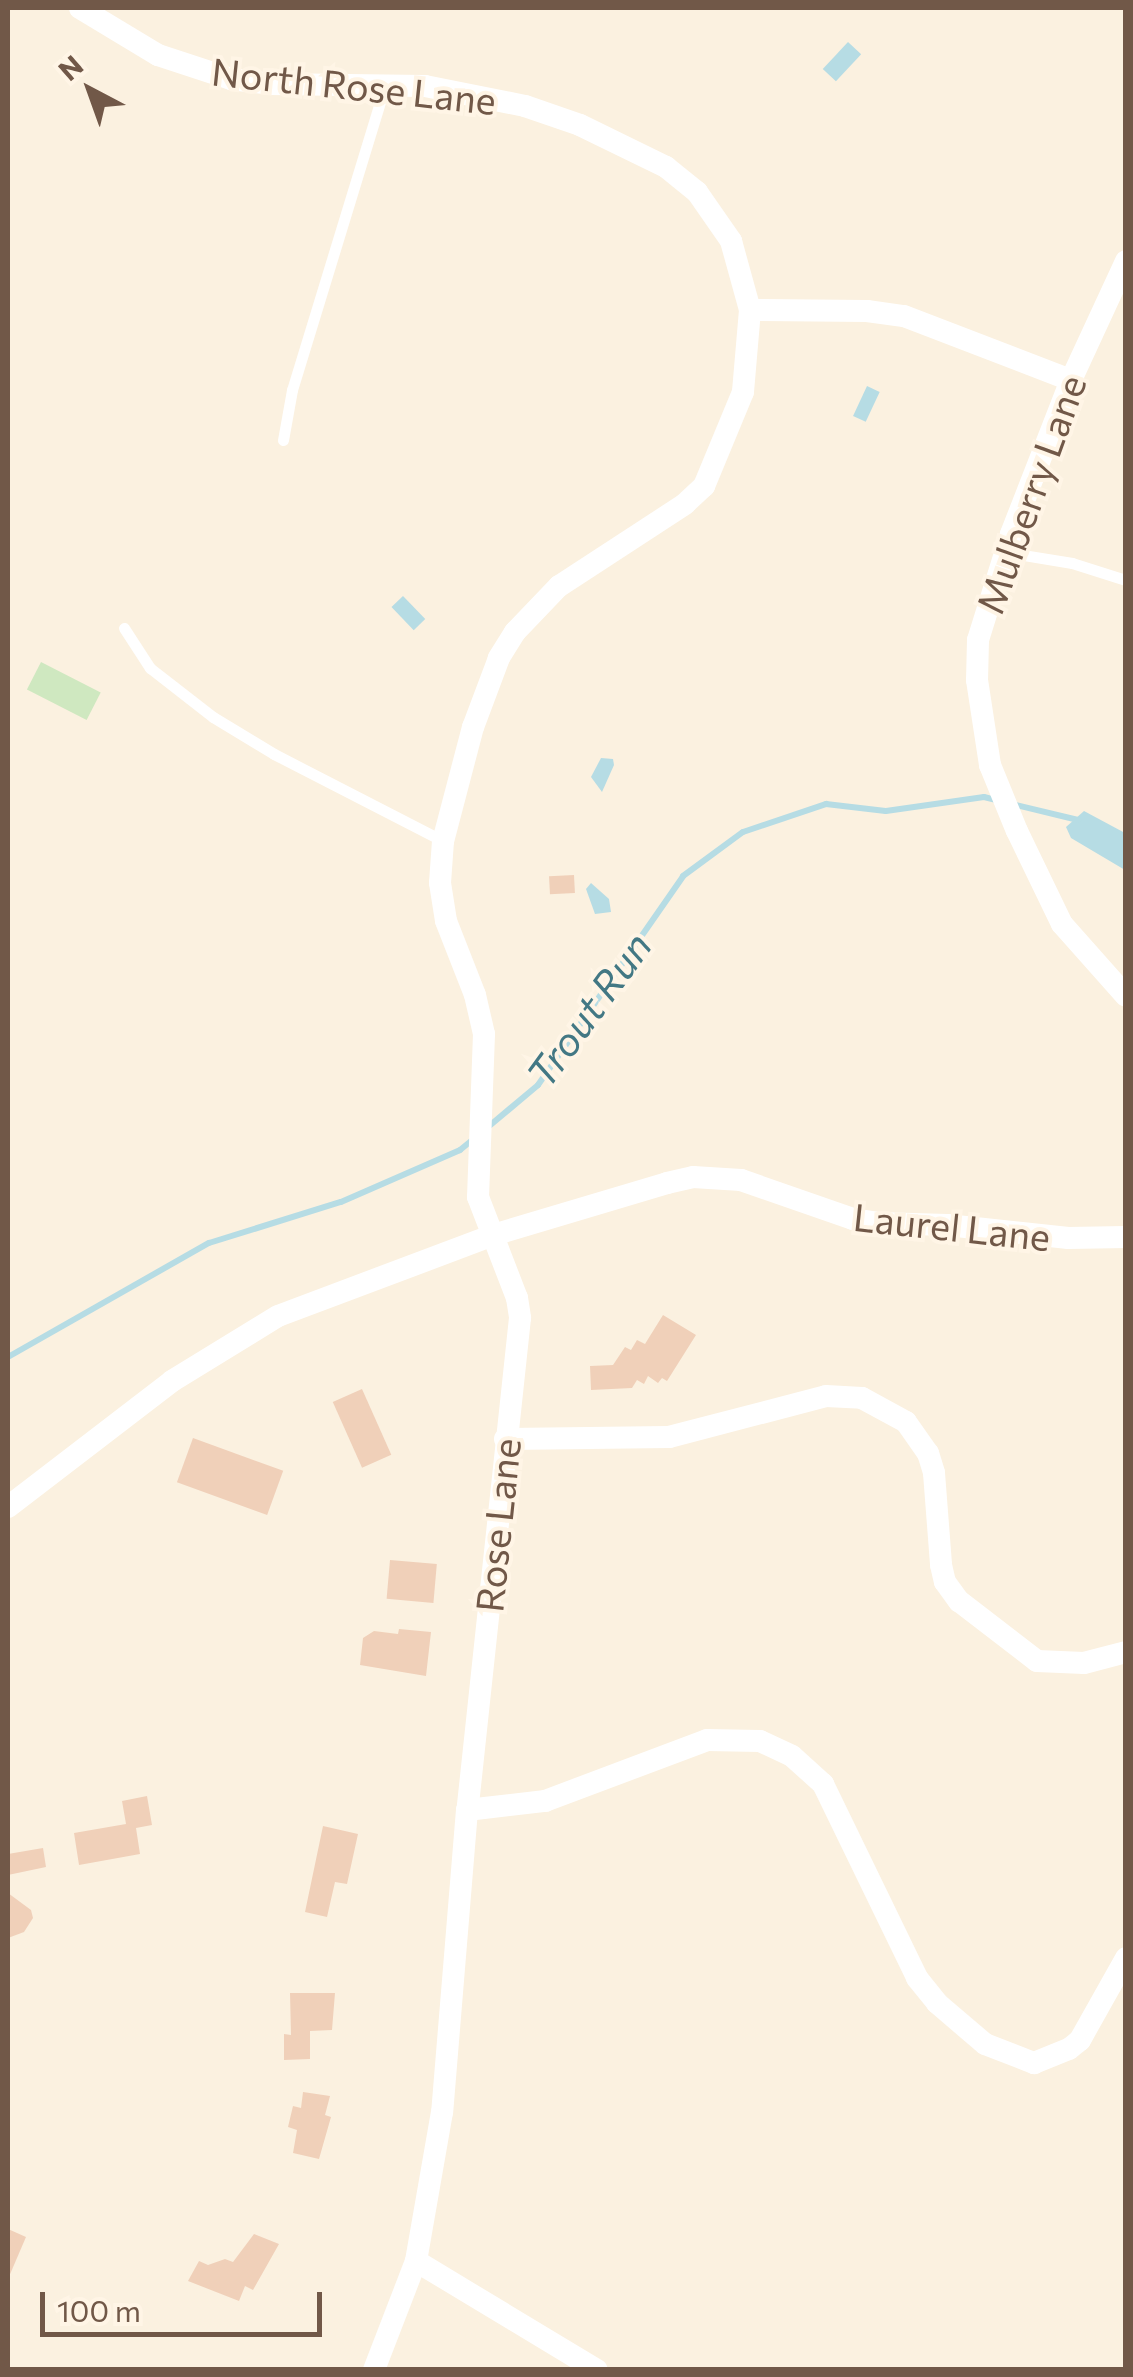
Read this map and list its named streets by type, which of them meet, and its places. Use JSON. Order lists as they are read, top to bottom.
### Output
{
  "streets": {
    "street": [
      "North Rose Lane",
      "Mulberry Lane",
      "Laurel Lane",
      "Rose Lane"
    ]
  },
  "crossings": [
    ["North Rose Lane", "Laurel Lane"],
    ["North Rose Lane", "Rose Lane"],
    ["Laurel Lane", "Rose Lane"]
  ],
  "water": ["Trout Run"],
  "scale_bar": "100 m",
  "north": "top left"
}
